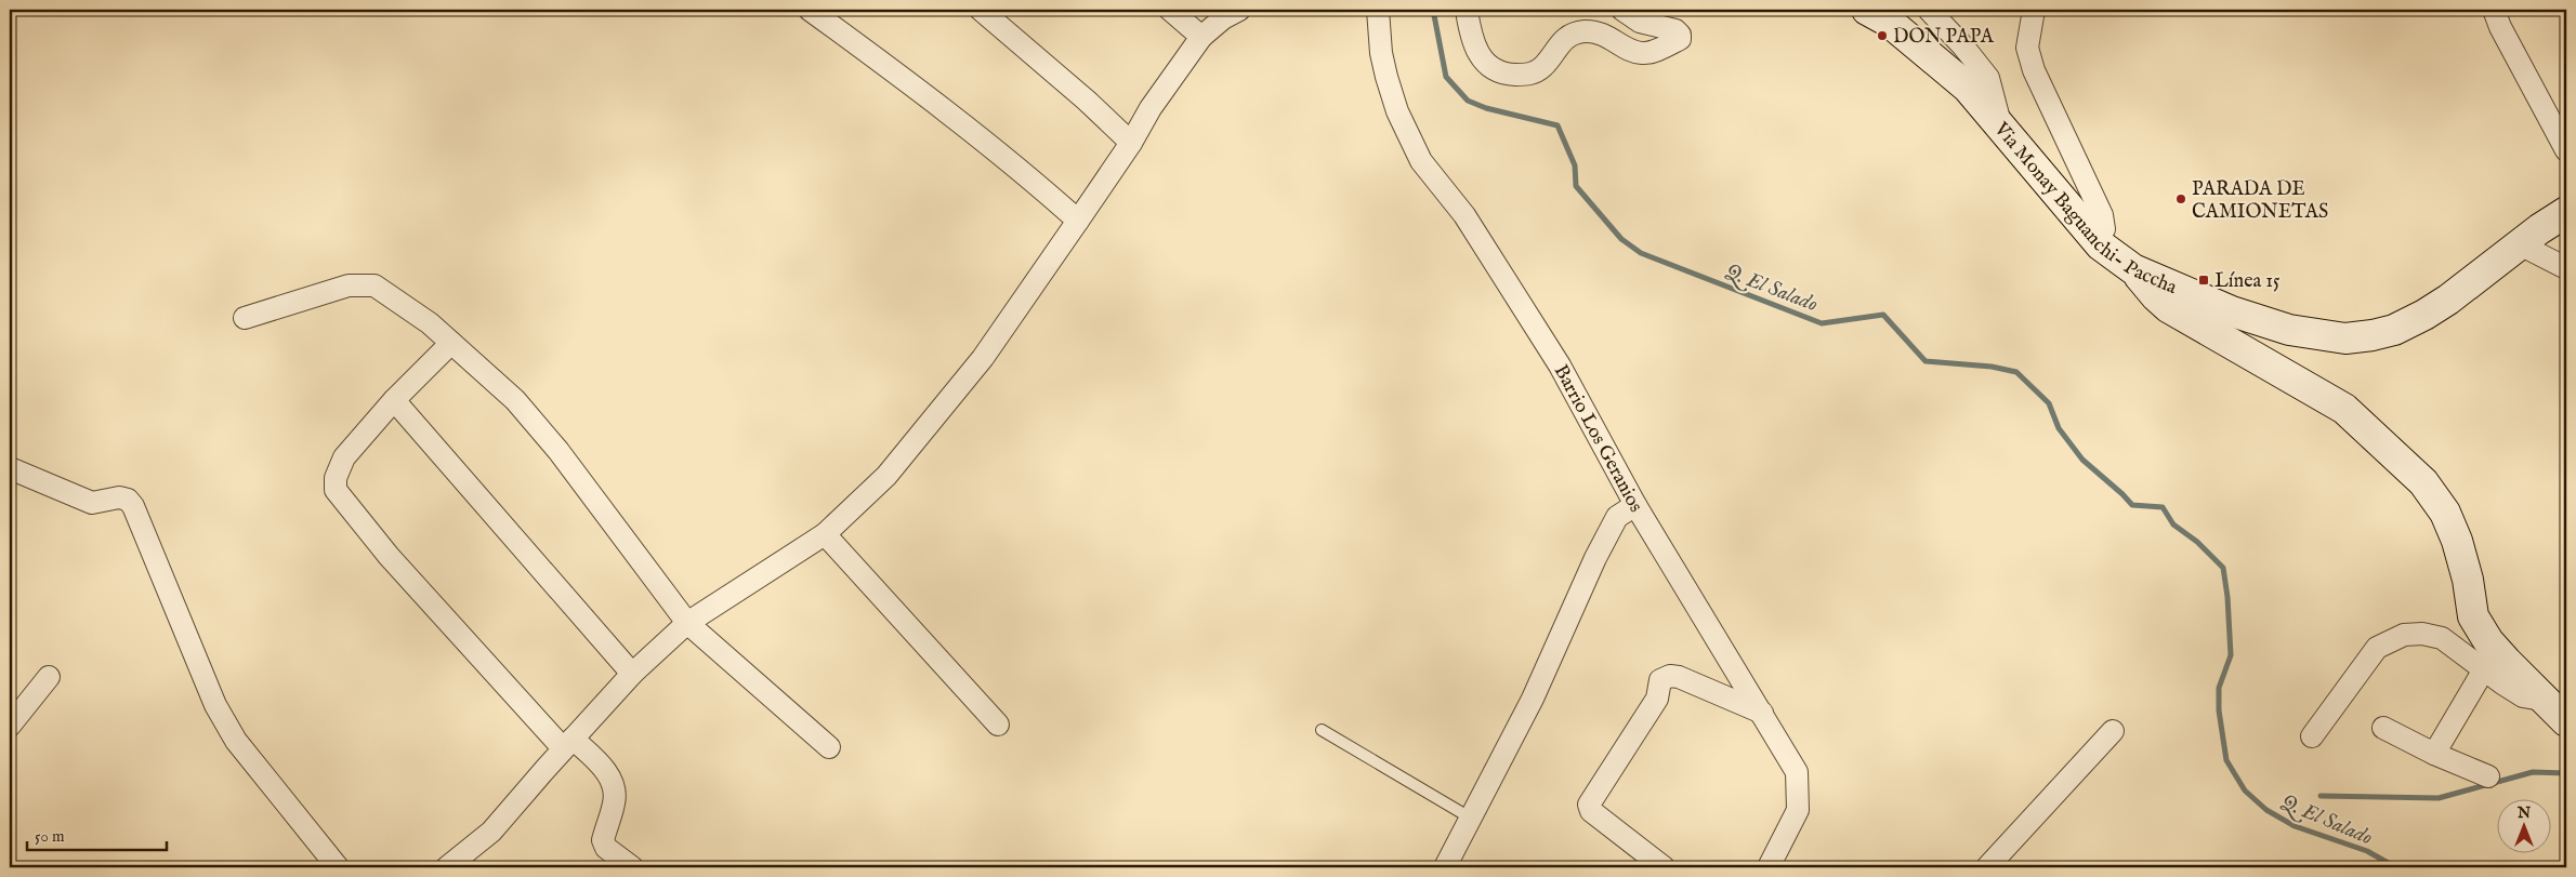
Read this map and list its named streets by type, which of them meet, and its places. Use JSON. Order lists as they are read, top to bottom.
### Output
{
  "streets": {
    "main road": ["Via Monay Baguanchi- Paccha"],
    "street": ["Barrio Los Geranios"]
  },
  "water": ["Q. El Salado"],
  "places": {
    "other": ["DON PAPA", "PARADA DE CAMIONETAS"],
    "transit": ["Línea 15"]
  },
  "scale_bar": "50 m",
  "north": "top"
}
